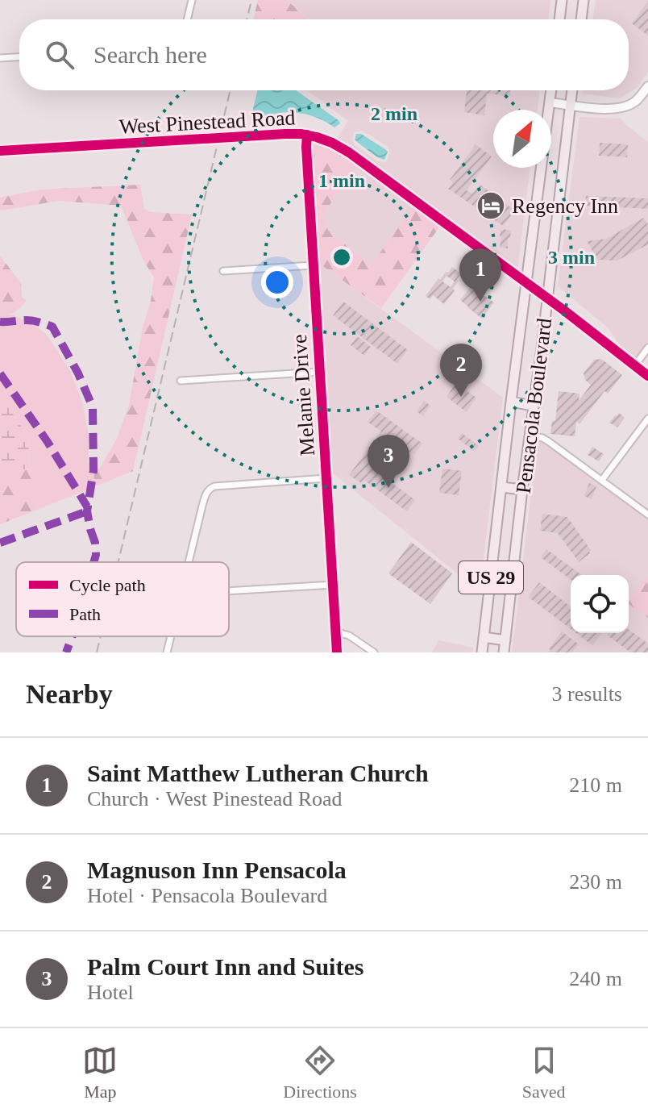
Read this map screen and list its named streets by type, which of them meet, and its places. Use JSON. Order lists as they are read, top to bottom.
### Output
{
  "streets": {
    "main road": ["Pensacola Boulevard", "US 29"],
    "street": ["West Pinestead Road", "Melanie Drive"]
  },
  "crossings": [
    ["West Pinestead Road", "Melanie Drive"],
    ["West Pinestead Road", "Pensacola Boulevard"]
  ],
  "places": {
    "hotel": ["Regency Inn"]
  },
  "legend": ["Cycle path", "Path"],
  "north": "top right",
  "page": {
    "search": "Search here",
    "pins": ["1", "2", "3"],
    "heading": ["Nearby", "3 results"],
    "list": [
      {
        "mark": "1",
        "name": "Saint Matthew Lutheran Church",
        "note": "Church · West Pinestead Road",
        "value": "210 m"
      },
      {
        "mark": "2",
        "name": "Magnuson Inn Pensacola",
        "note": "Hotel · Pensacola Boulevard",
        "value": "230 m"
      },
      {
        "mark": "3",
        "name": "Palm Court Inn and Suites",
        "note": "Hotel",
        "value": "240 m"
      }
    ],
    "nav": ["Map", "Directions", "Saved"]
  },
  "rings": ["2 min", "1 min", "3 min"]
}
